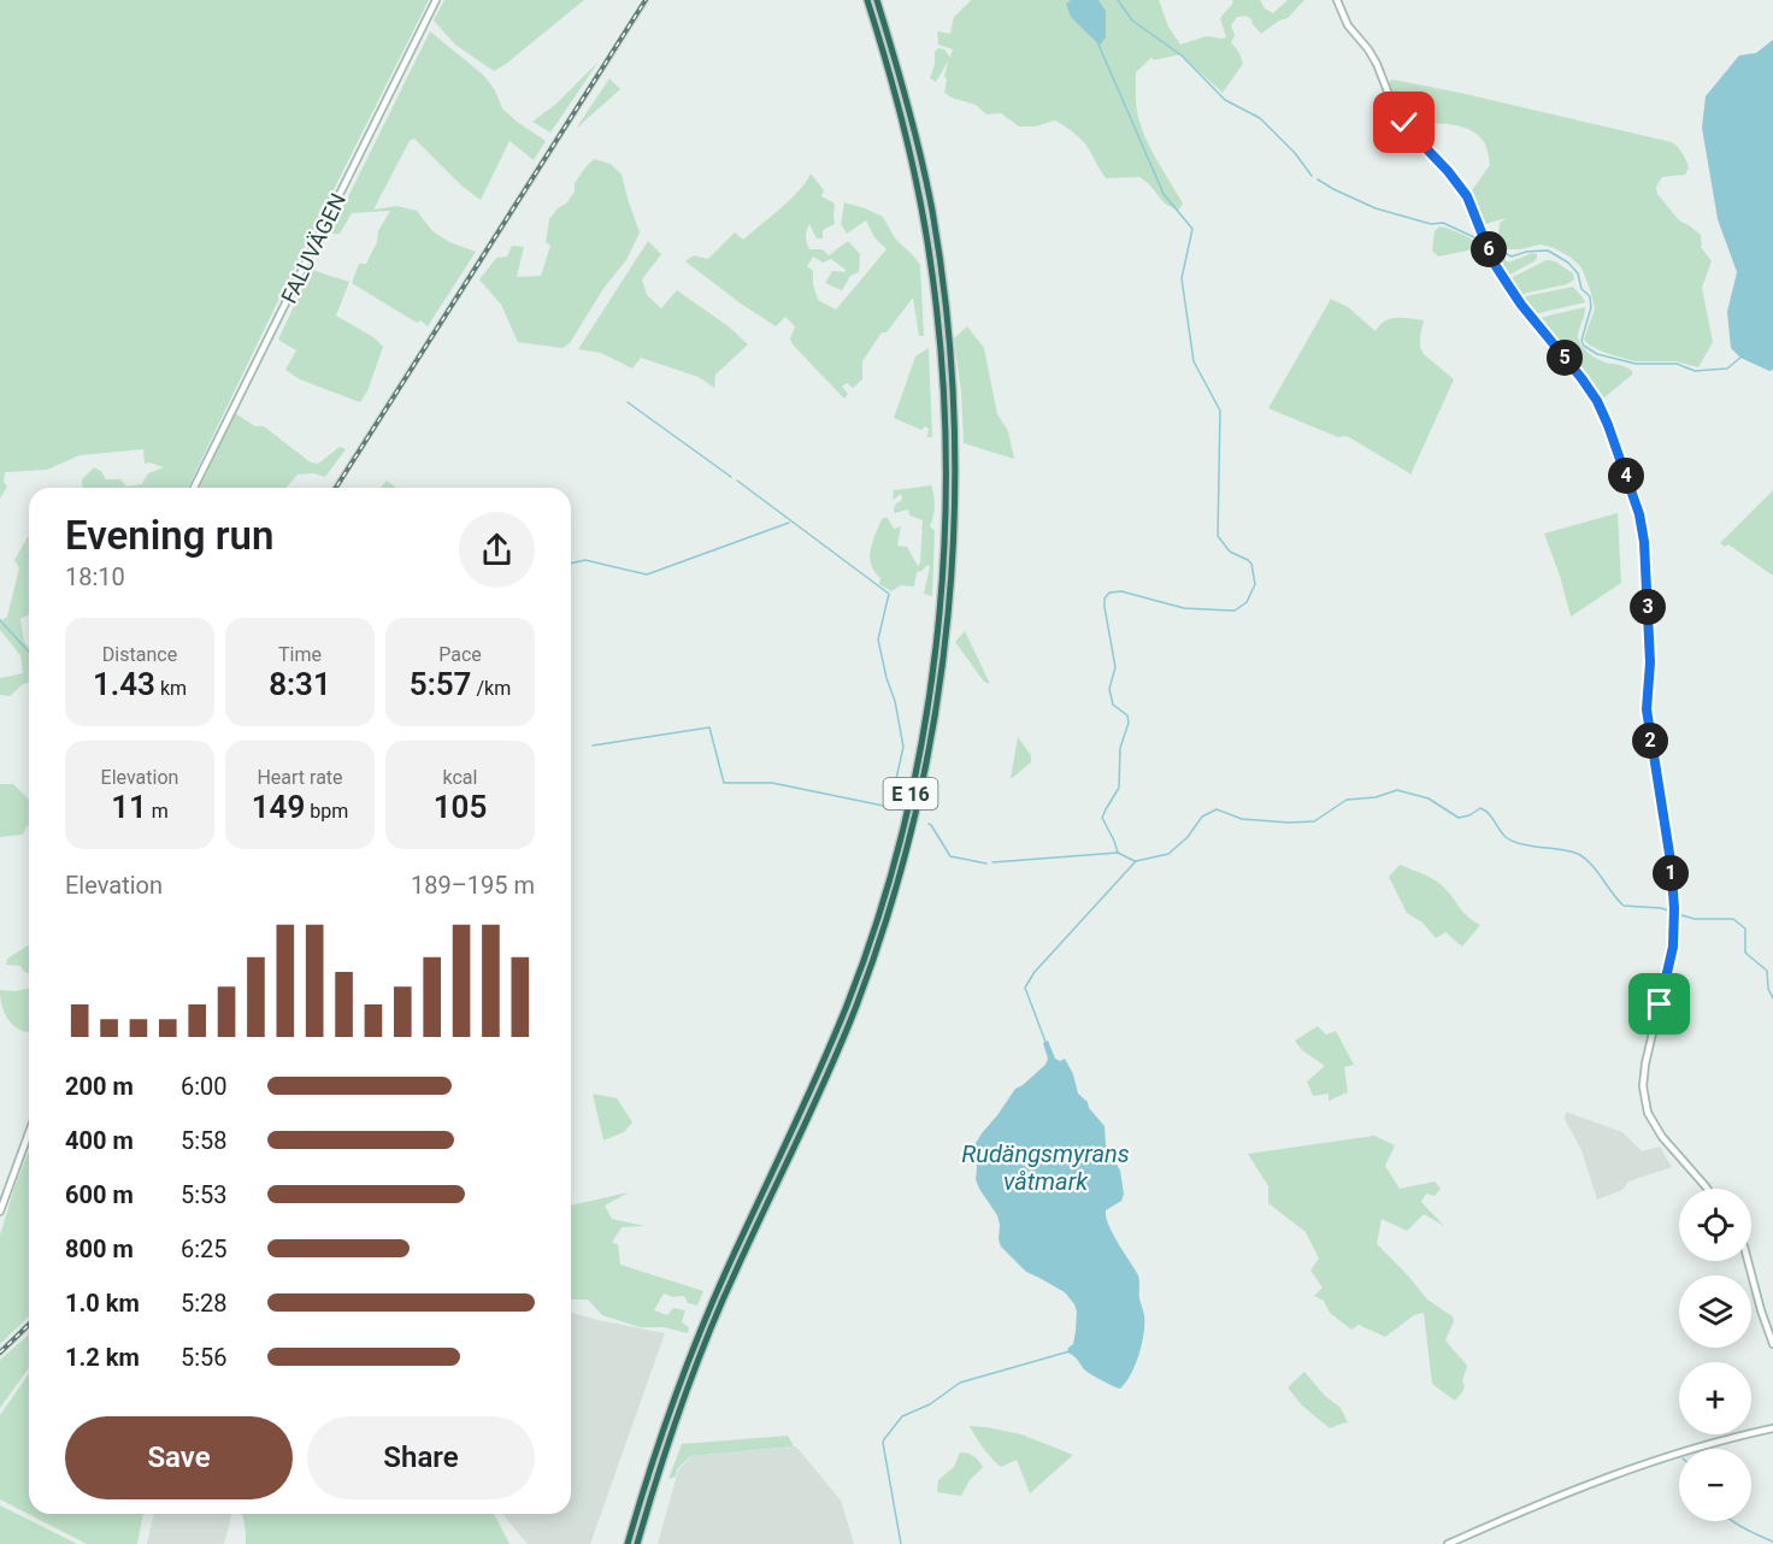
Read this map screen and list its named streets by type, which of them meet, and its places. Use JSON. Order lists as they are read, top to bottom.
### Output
{
  "streets": {
    "highway": ["E 16"],
    "street": ["FALUVÄGEN"]
  },
  "water": ["Rudängsmyrans våtmark"],
  "page": {
    "pins": [
      "6",
      "5",
      "4",
      "3",
      "2",
      "1"
    ],
    "heading": ["Evening run", "18:10"],
    "stats": [
      ["Distance", "1.43 km"],
      ["Time", "8:31"],
      ["Pace", "5:57 /km"],
      ["Elevation", "11 m"],
      ["Heart rate", "149 bpm"],
      ["kcal", "105"]
    ],
    "chart": ["Elevation", "189–195 m"],
    "list": [
      {
        "name": "200 m",
        "note": "6:00"
      },
      {
        "name": "400 m",
        "note": "5:58"
      },
      {
        "name": "600 m",
        "note": "5:53"
      },
      {
        "name": "800 m",
        "note": "6:25"
      },
      {
        "name": "1.0 km",
        "note": "5:28"
      },
      {
        "name": "1.2 km",
        "note": "5:56"
      }
    ],
    "map_buttons": ["+", "−"],
    "buttons": ["Save", "Share"]
  }
}
